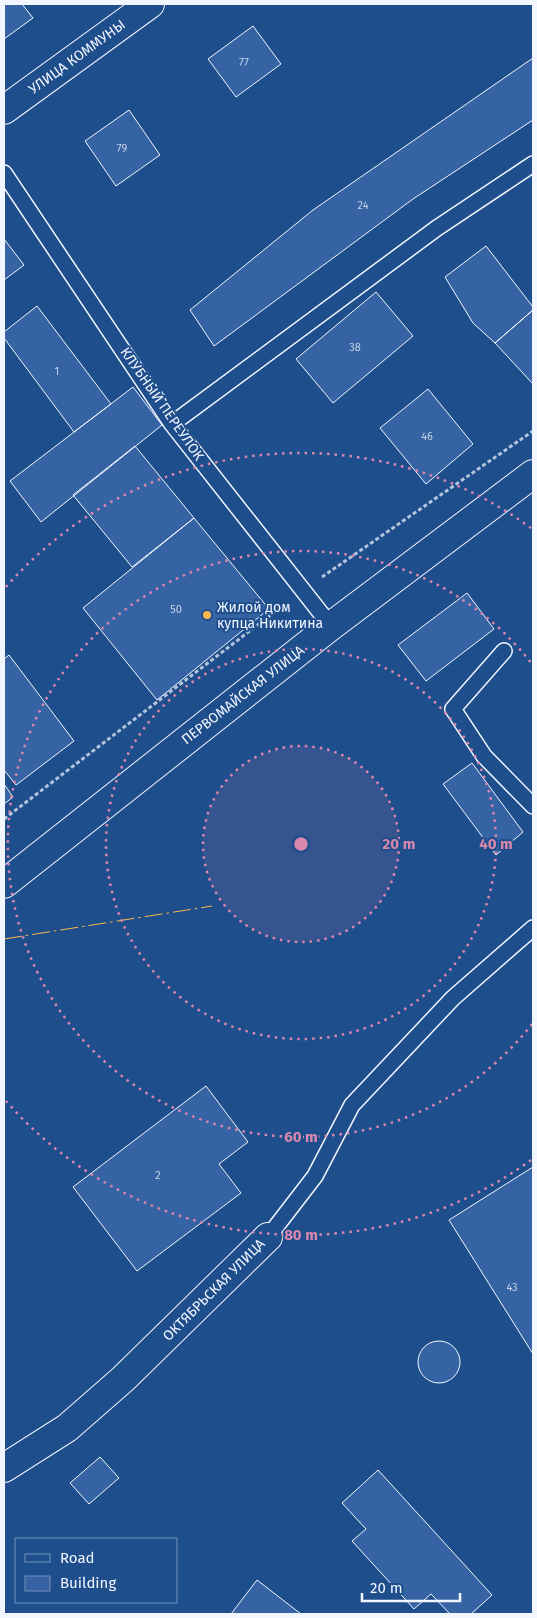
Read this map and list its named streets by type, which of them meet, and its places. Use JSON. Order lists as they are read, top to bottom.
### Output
{
  "streets": {
    "main road": ["УЛИЦА КОММУНЫ", "ПЕРВОМАЙСКАЯ УЛИЦА", "ОКТЯБРЬСКАЯ УЛИЦА"],
    "lane": ["КЛУБНЫЙ ПЕРЕУЛОК"]
  },
  "crossings": [
    ["КЛУБНЫЙ ПЕРЕУЛОК", "ПЕРВОМАЙСКАЯ УЛИЦА"]
  ],
  "places": ["Жилой дом купца Никитина"],
  "house_numbers": [
    "77",
    "79",
    "24",
    "38",
    "1",
    "46",
    "50",
    "2",
    "43"
  ],
  "legend": ["Road", "Building"],
  "scale_bar": "20 m",
  "rings": [
    "20 m",
    "40 m",
    "60 m",
    "80 m"
  ]
}
